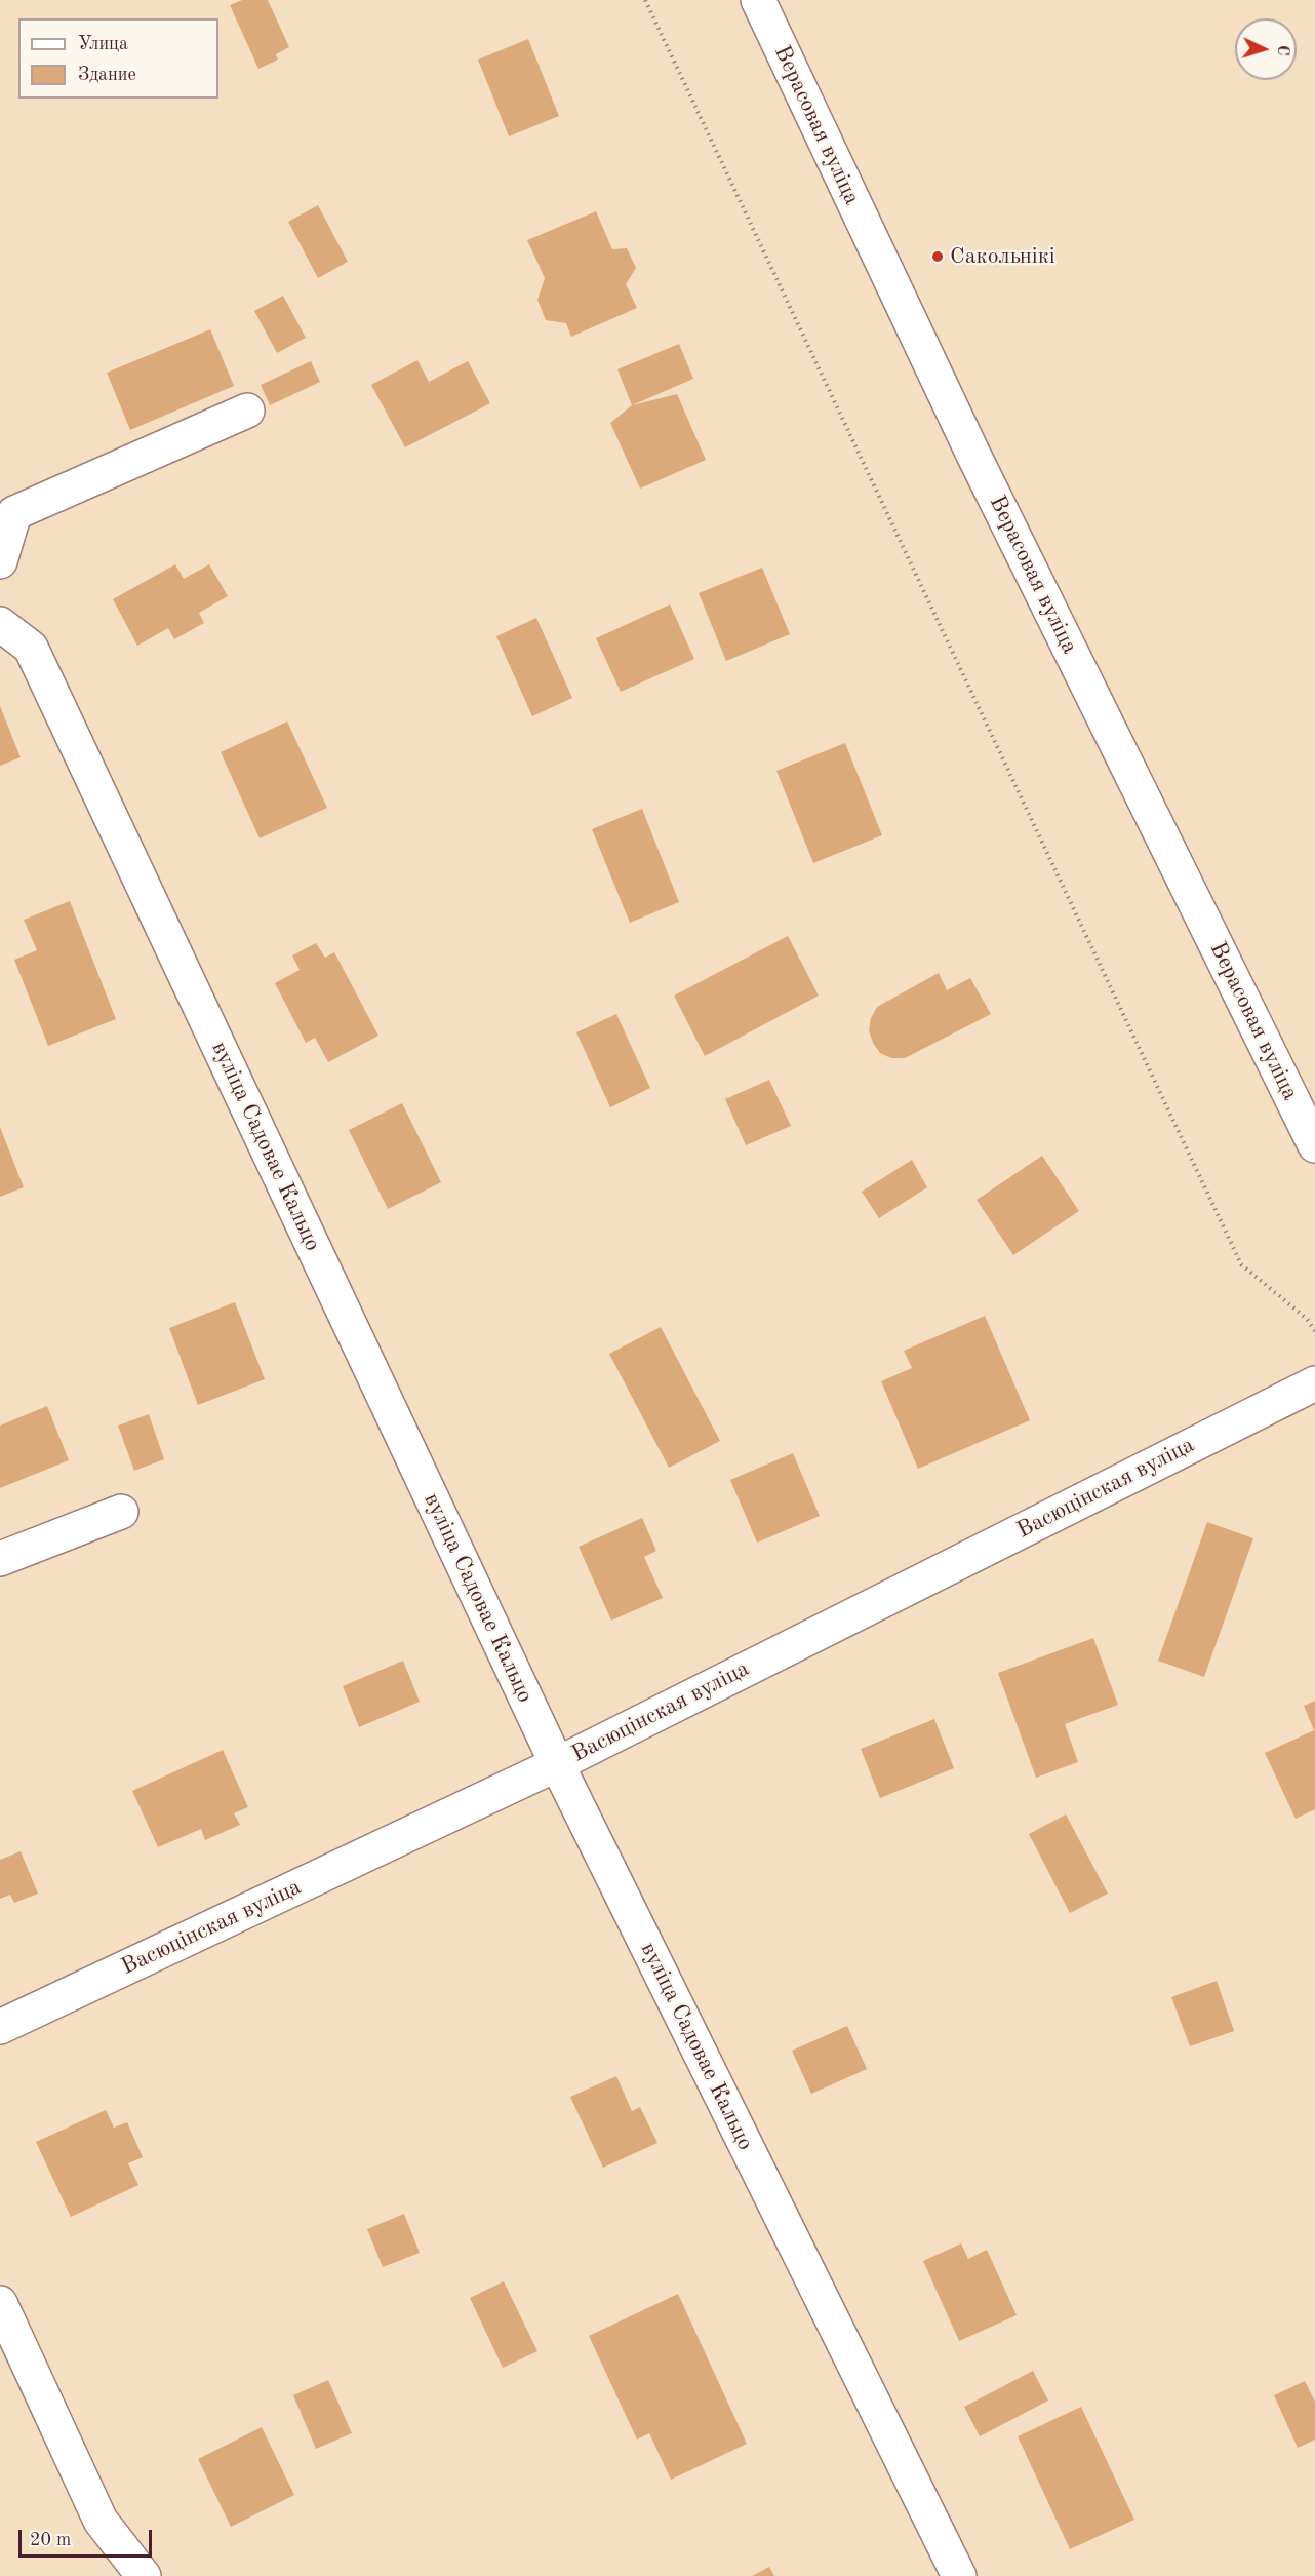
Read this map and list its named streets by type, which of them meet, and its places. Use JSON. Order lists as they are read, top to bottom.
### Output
{
  "streets": {
    "street": ["Верасовая вуліца", "вуліца Садовае Кальцо", "Васюцінская вуліца"]
  },
  "crossings": [
    ["вуліца Садовае Кальцо", "Васюцінская вуліца"]
  ],
  "places": ["Сакольнікі"],
  "legend": ["Улица", "Здание"],
  "scale_bar": "20 m",
  "north": "right"
}
